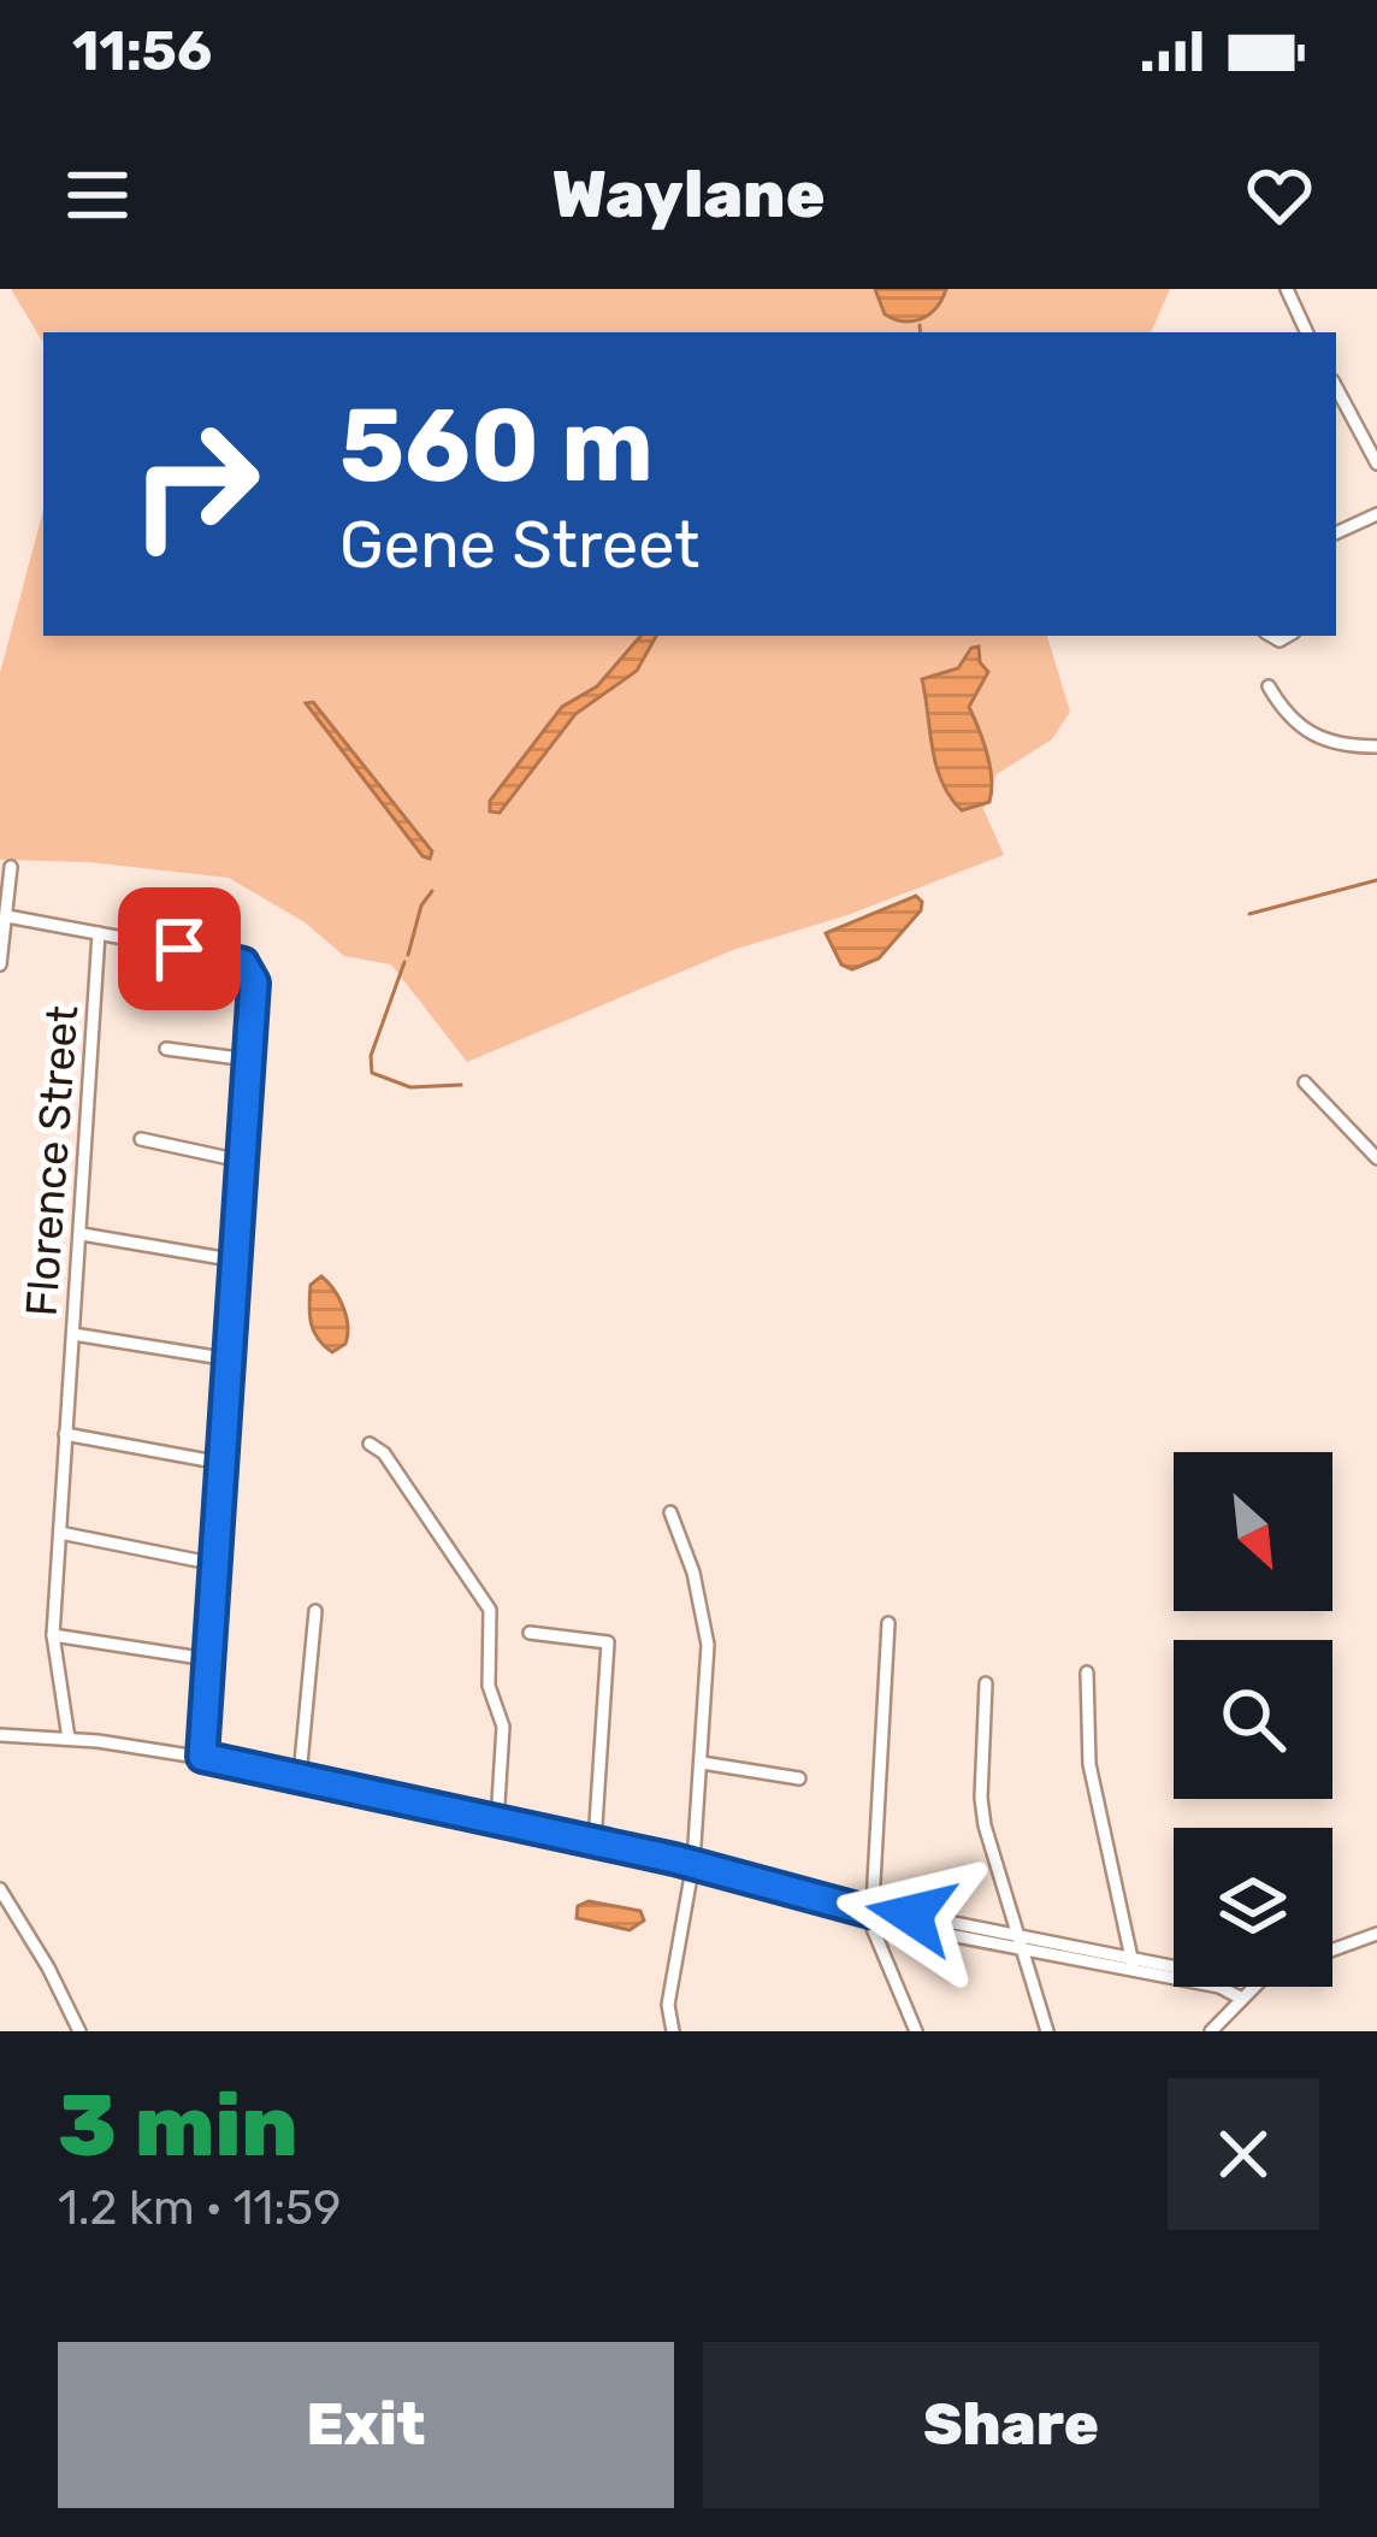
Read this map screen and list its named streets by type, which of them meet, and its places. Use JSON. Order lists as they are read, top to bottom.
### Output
{
  "streets": {
    "street": ["Florence Street"]
  },
  "north": "bottom right",
  "page": {
    "status": "11:56",
    "header": "Waylane",
    "turn": ["560 m", "Gene Street"],
    "heading": ["3 min", "1.2 km · 11:59"],
    "buttons": ["Exit", "Share"]
  }
}
